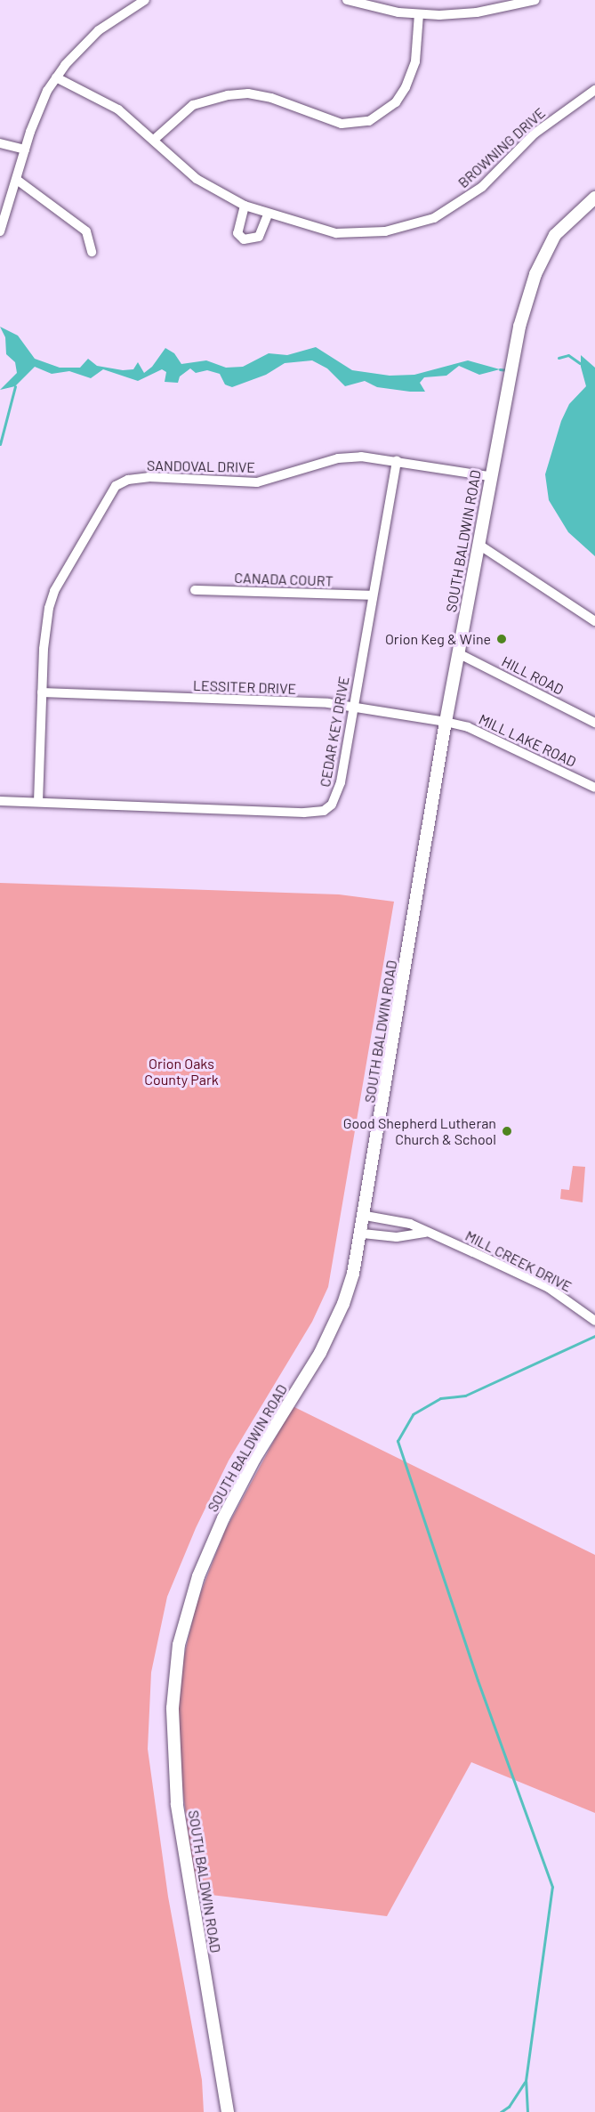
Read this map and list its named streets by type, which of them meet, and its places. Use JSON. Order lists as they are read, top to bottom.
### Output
{
  "streets": {
    "main road": ["SOUTH BALDWIN ROAD"],
    "street": [
      "BROWNING DRIVE",
      "SANDOVAL DRIVE",
      "CANADA COURT",
      "HILL ROAD",
      "LESSITER DRIVE",
      "CEDAR KEY DRIVE",
      "MILL LAKE ROAD",
      "MILL CREEK DRIVE"
    ]
  },
  "crossings": [
    ["SANDOVAL DRIVE", "SOUTH BALDWIN ROAD"],
    ["SANDOVAL DRIVE", "LESSITER DRIVE"],
    ["SANDOVAL DRIVE", "CEDAR KEY DRIVE"],
    ["SOUTH BALDWIN ROAD", "HILL ROAD"],
    ["SOUTH BALDWIN ROAD", "LESSITER DRIVE"],
    ["SOUTH BALDWIN ROAD", "MILL LAKE ROAD"],
    ["SOUTH BALDWIN ROAD", "MILL CREEK DRIVE"],
    ["CANADA COURT", "CEDAR KEY DRIVE"],
    ["LESSITER DRIVE", "CEDAR KEY DRIVE"],
    ["LESSITER DRIVE", "MILL LAKE ROAD"]
  ],
  "parks": ["Orion Oaks County Park"],
  "places": ["Orion Keg & Wine", "Good Shepherd Lutheran Church & School"]
}
